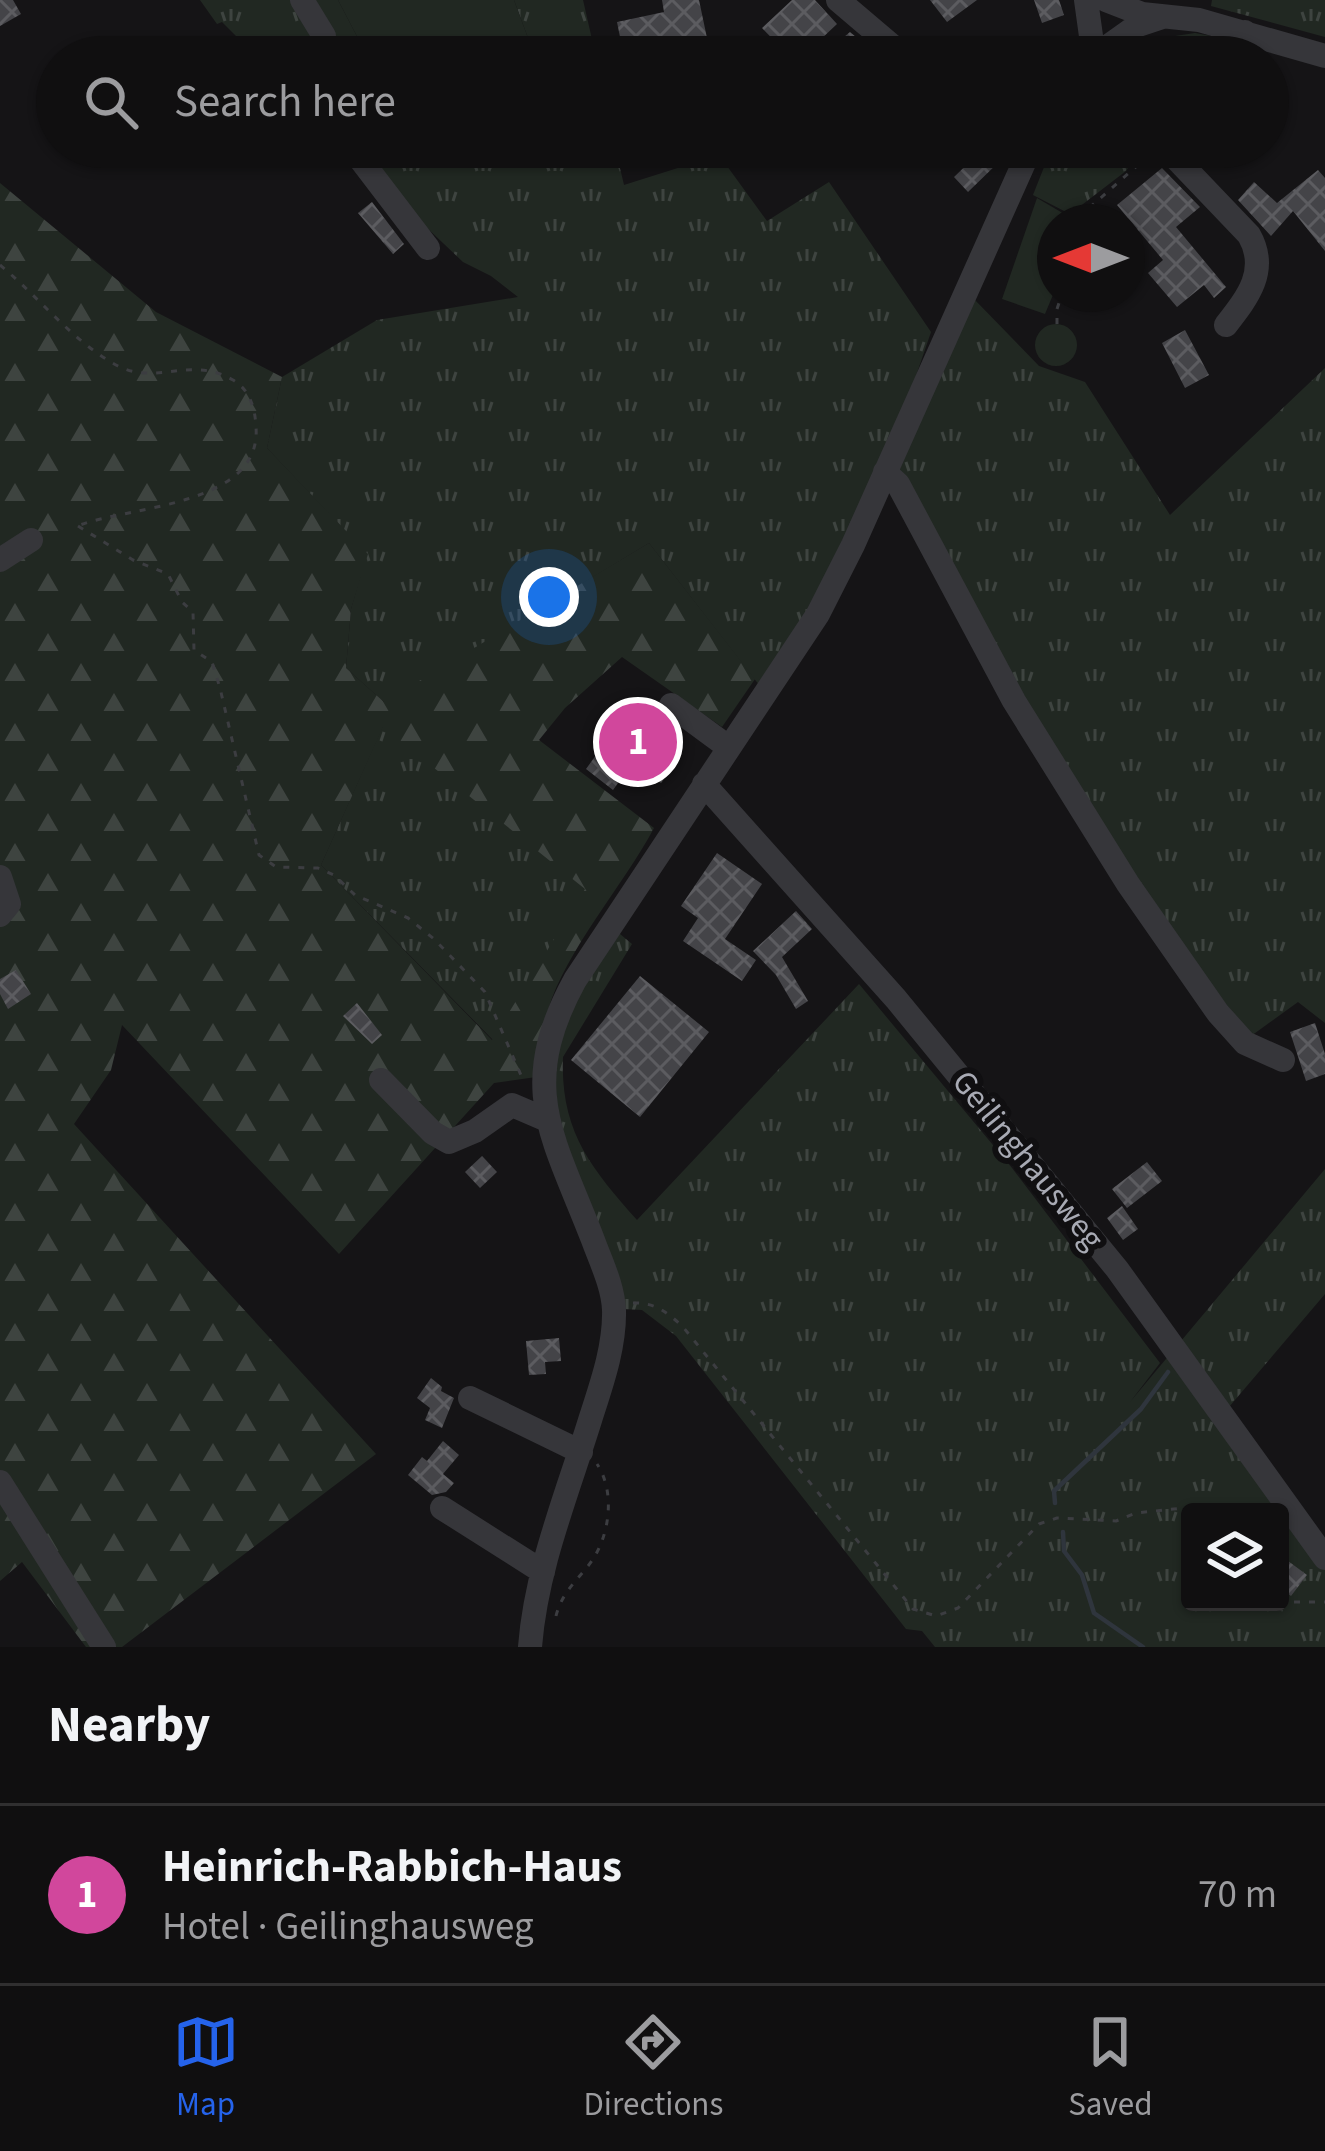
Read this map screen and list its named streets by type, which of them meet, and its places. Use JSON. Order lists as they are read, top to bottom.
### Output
{
  "streets": {
    "street": ["Geilinghausweg"]
  },
  "north": "left",
  "page": {
    "search": "Search here",
    "pins": "1",
    "heading": "Nearby",
    "list": [
      {
        "mark": "1",
        "name": "Heinrich-Rabbich-Haus",
        "note": "Hotel · Geilinghausweg",
        "value": "70 m"
      }
    ],
    "nav": ["Map", "Directions", "Saved"]
  }
}
